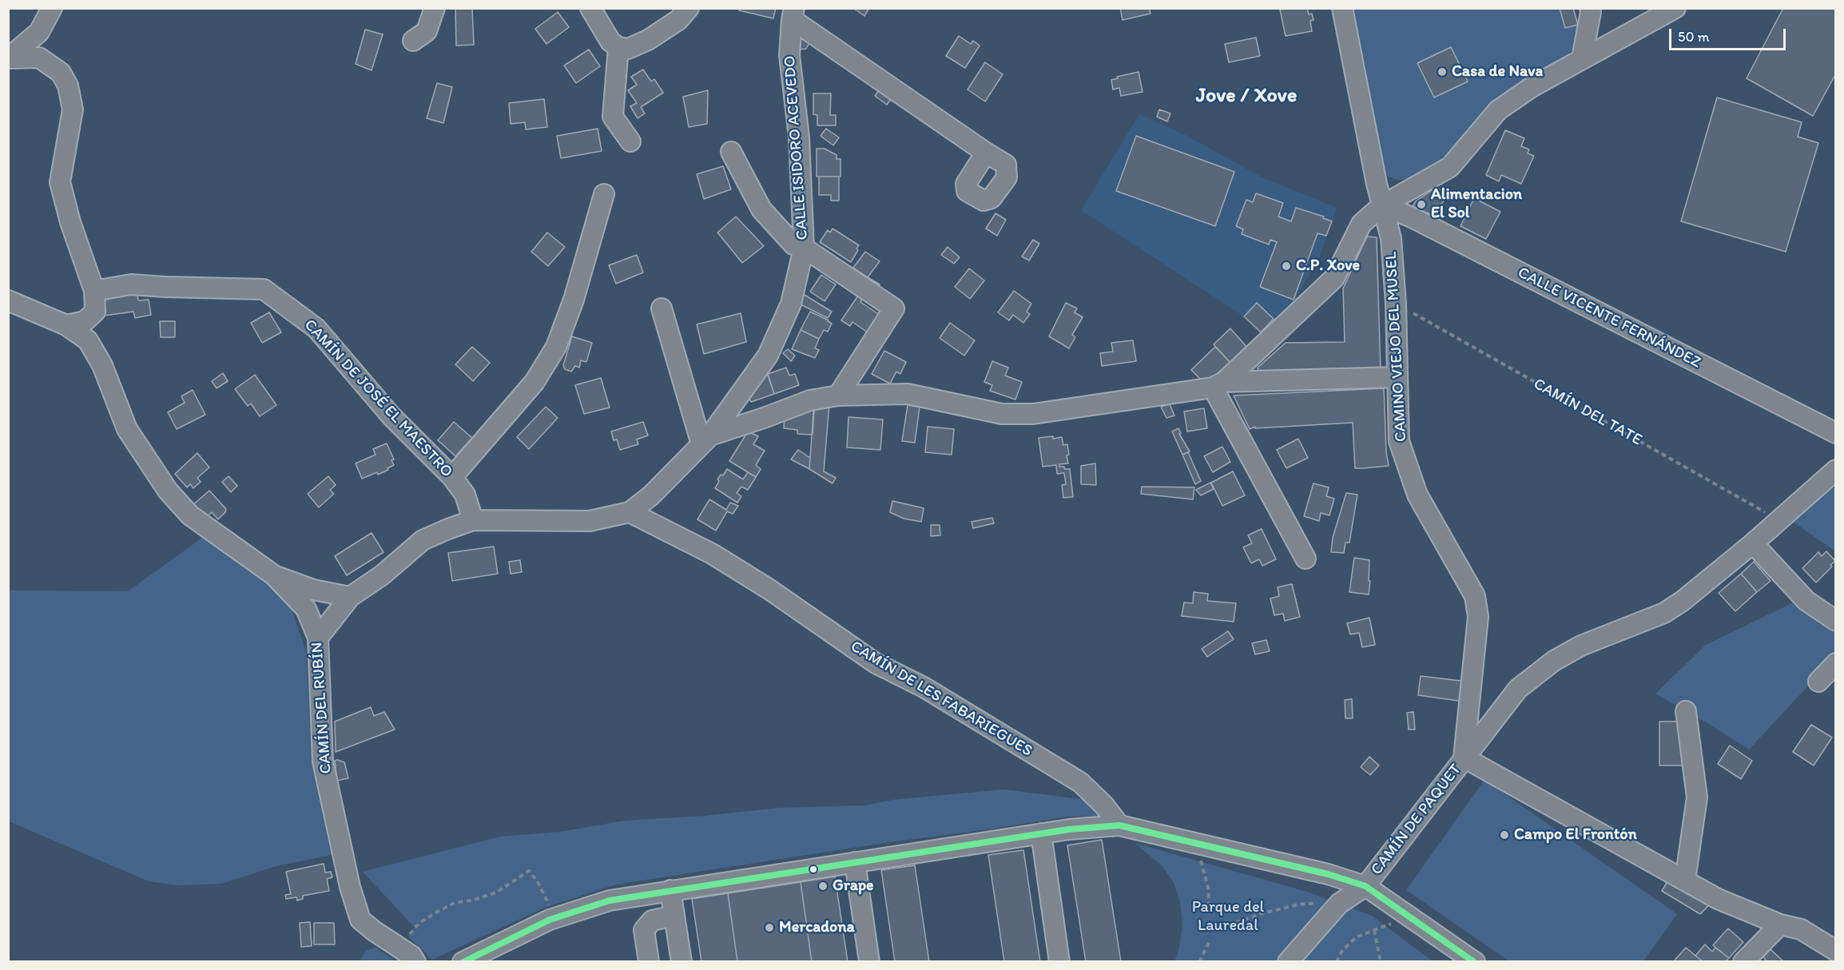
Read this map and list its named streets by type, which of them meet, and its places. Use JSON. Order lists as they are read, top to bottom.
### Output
{
  "streets": {
    "street": [
      "CALLE ISIDORO ACEVEDO",
      "CALLE VICENTE FERNÁNDEZ",
      "CAMINO VIEJO DEL MUSEL",
      "CAMÍN DE JOSÉ EL MAESTRO",
      "CAMÍN DE LES FABARIEGUES",
      "CAMÍN DEL RUBÍN",
      "CAMÍN DE PAQUET"
    ],
    "path": ["CAMÍN DEL TATE"]
  },
  "crossings": [
    ["CALLE ISIDORO ACEVEDO", "CAMÍN DE LES FABARIEGUES"],
    ["CALLE VICENTE FERNÁNDEZ", "CAMINO VIEJO DEL MUSEL"],
    ["CAMINO VIEJO DEL MUSEL", "CAMÍN DEL TATE"],
    ["CAMINO VIEJO DEL MUSEL", "CAMÍN DE PAQUET"],
    ["CAMÍN DEL TATE", "CAMÍN DE PAQUET"]
  ],
  "districts": ["Jove / Xove"],
  "parks": ["Parque del Lauredal"],
  "places": [
    "Casa de Nava",
    "Alimentacion El Sol",
    "C.P. Xove",
    "Campo El Frontón",
    "Grape",
    "Mercadona"
  ],
  "scale_bar": "50 m"
}
